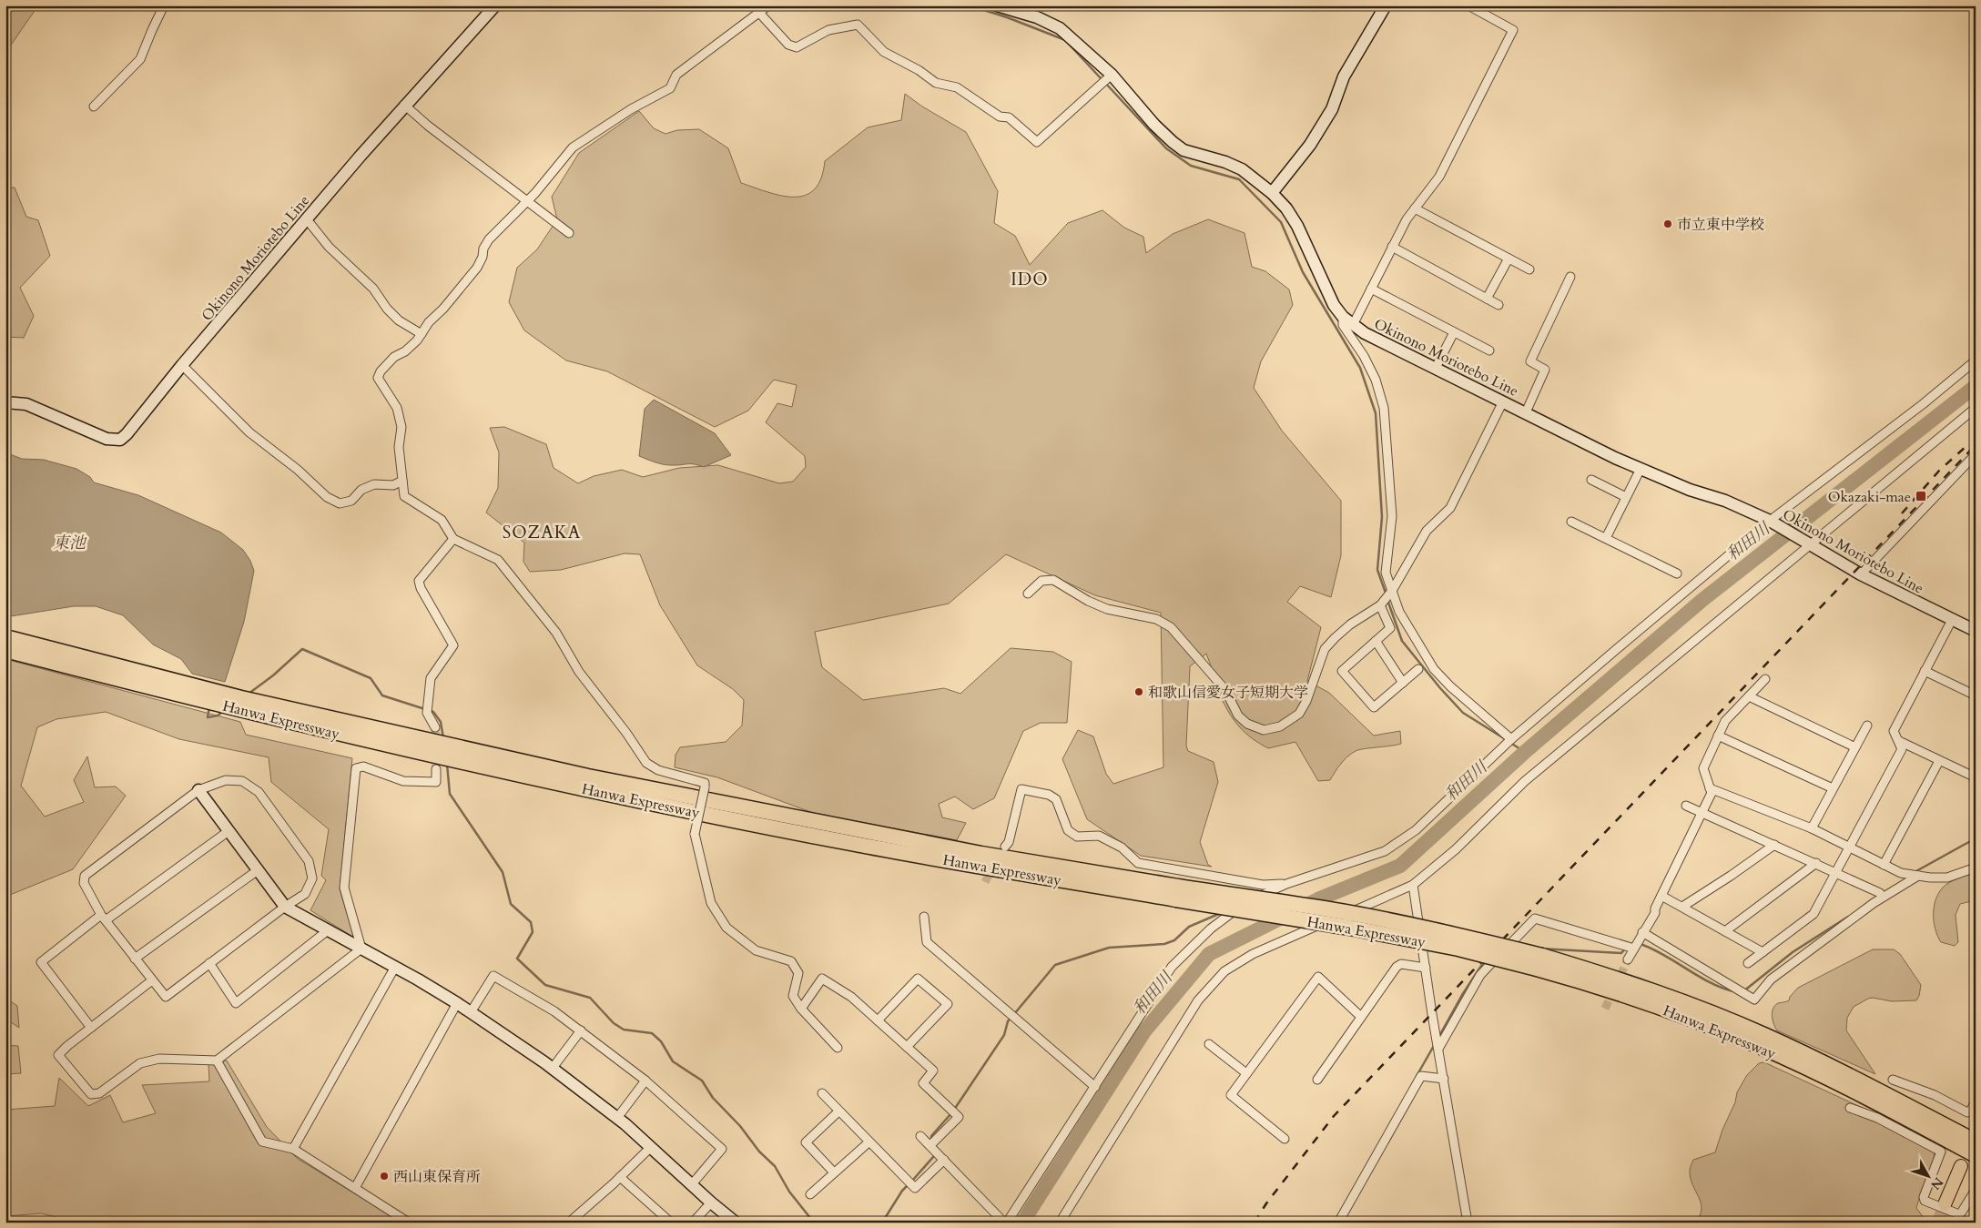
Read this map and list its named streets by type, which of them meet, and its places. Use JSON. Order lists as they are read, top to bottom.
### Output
{
  "streets": {
    "highway": ["Hanwa Expressway"],
    "main road": ["Okinono Moriotebo Line"]
  },
  "districts": ["IDO", "SOZAKA"],
  "water": ["和田川", "東池"],
  "places": {
    "other": ["市立東中学校", "和歌山信愛女子短期大学", "西山東保育所"],
    "transit": ["Okazaki-mae"]
  },
  "north": "bottom right"
}
